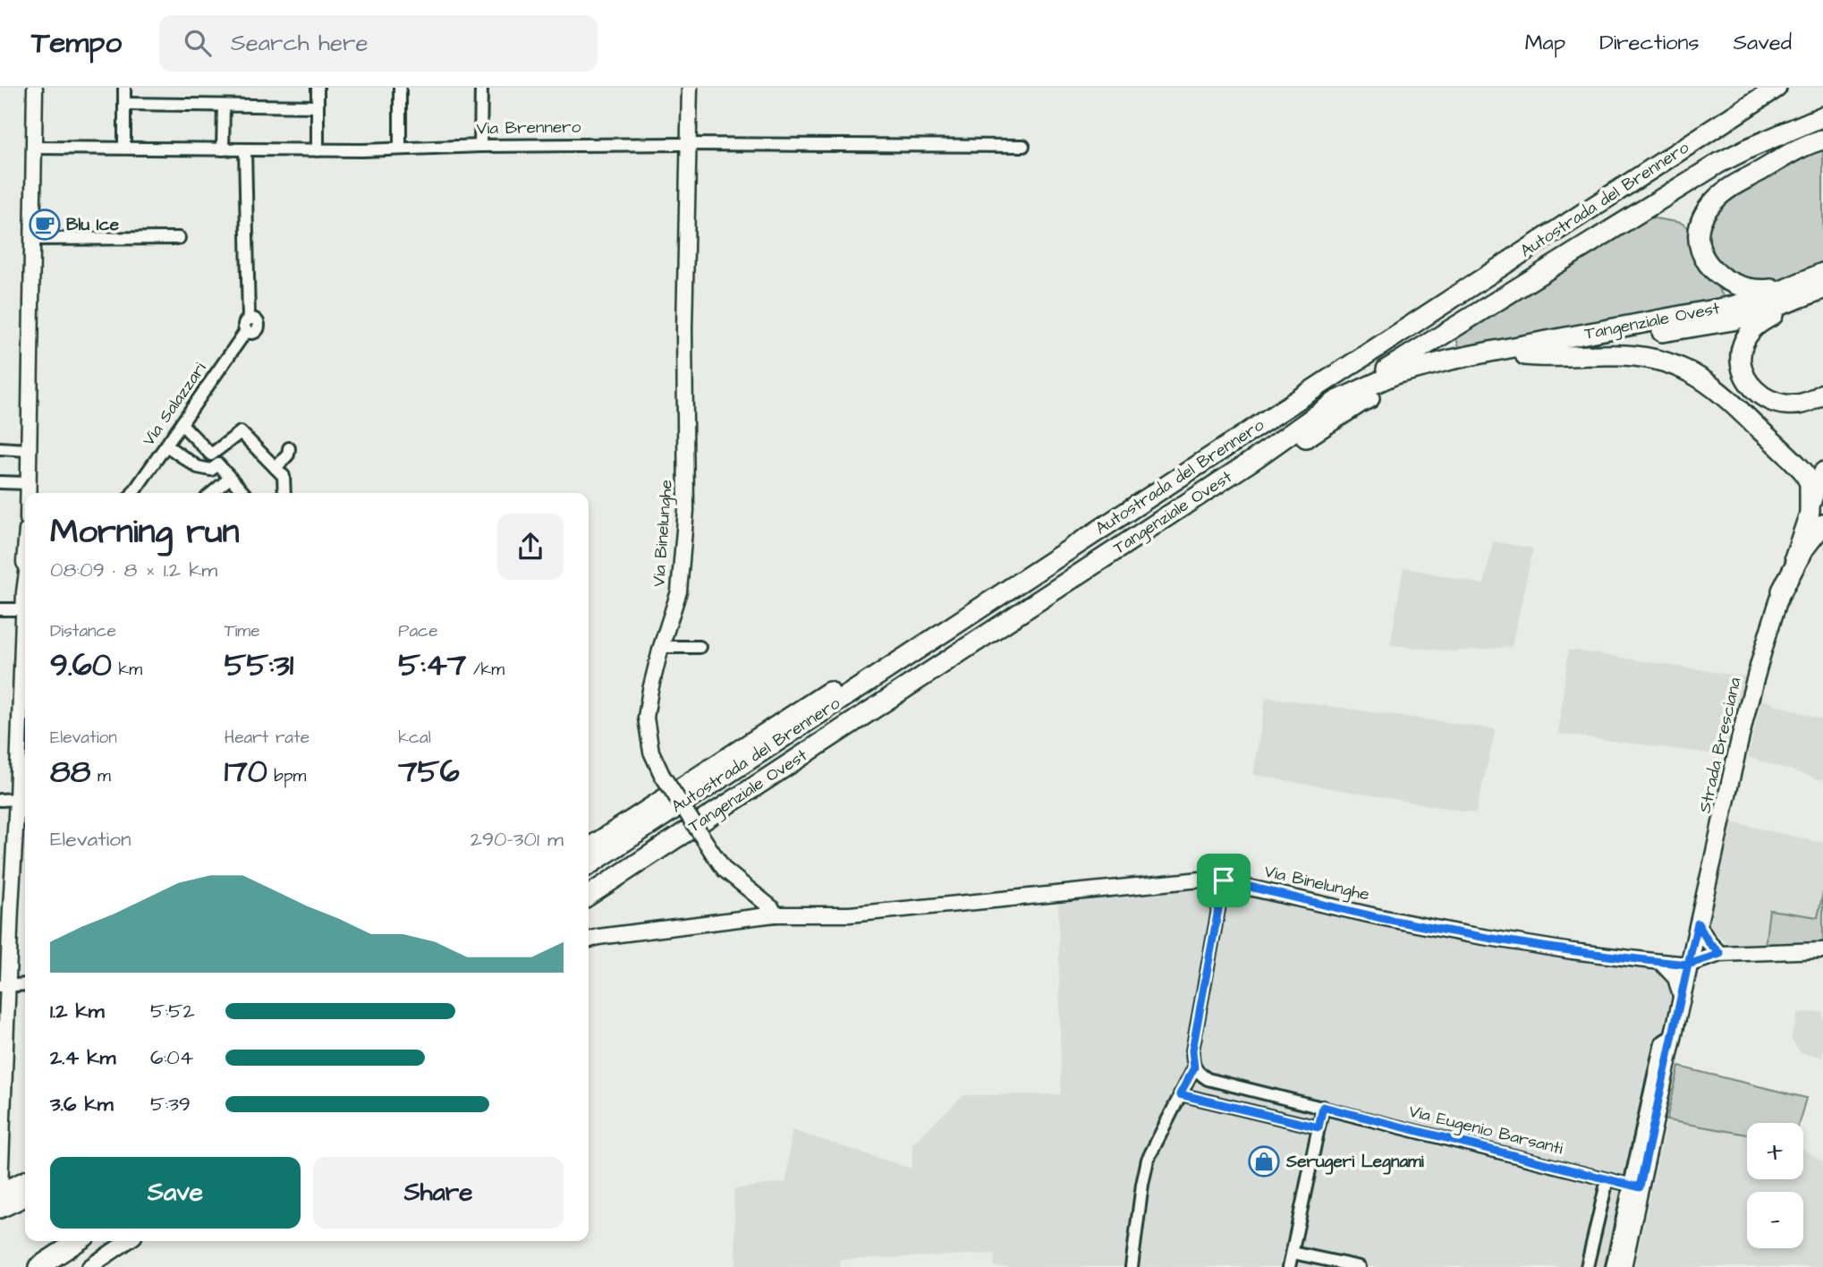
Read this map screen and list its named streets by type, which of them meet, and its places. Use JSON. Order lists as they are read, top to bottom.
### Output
{
  "streets": {
    "highway": ["Autostrada del Brennero", "Tangenziale Ovest"],
    "main road": ["Strada Bresciana"],
    "street": [
      "Via Brennero",
      "Via Salazzari",
      "Via Binelunghe",
      "Via Eugenio Barsanti"
    ]
  },
  "crossings": [
    ["Via Brennero", "Via Salazzari"],
    ["Via Brennero", "Via Binelunghe"],
    ["Via Binelunghe", "Strada Bresciana"],
    ["Strada Bresciana", "Via Eugenio Barsanti"]
  ],
  "places": {
    "cafe": ["Blu Ice"],
    "shop": ["Serugeri Legnami"]
  },
  "page": {
    "header": "Tempo",
    "search": "Search here",
    "nav": ["Map", "Directions", "Saved"],
    "heading": ["Morning run", "08:09 · 8 × 1.2 km"],
    "stats": [
      ["Distance", "9.60 km"],
      ["Time", "55:31"],
      ["Pace", "5:47 /km"],
      ["Elevation", "88 m"],
      ["Heart rate", "170 bpm"],
      ["kcal", "756"]
    ],
    "chart": ["Elevation", "290–301 m"],
    "list": [
      {
        "name": "1.2 km",
        "note": "5:52"
      },
      {
        "name": "2.4 km",
        "note": "6:04"
      },
      {
        "name": "3.6 km",
        "note": "5:39"
      }
    ],
    "map_buttons": ["+", "−"],
    "buttons": ["Save", "Share"]
  }
}
